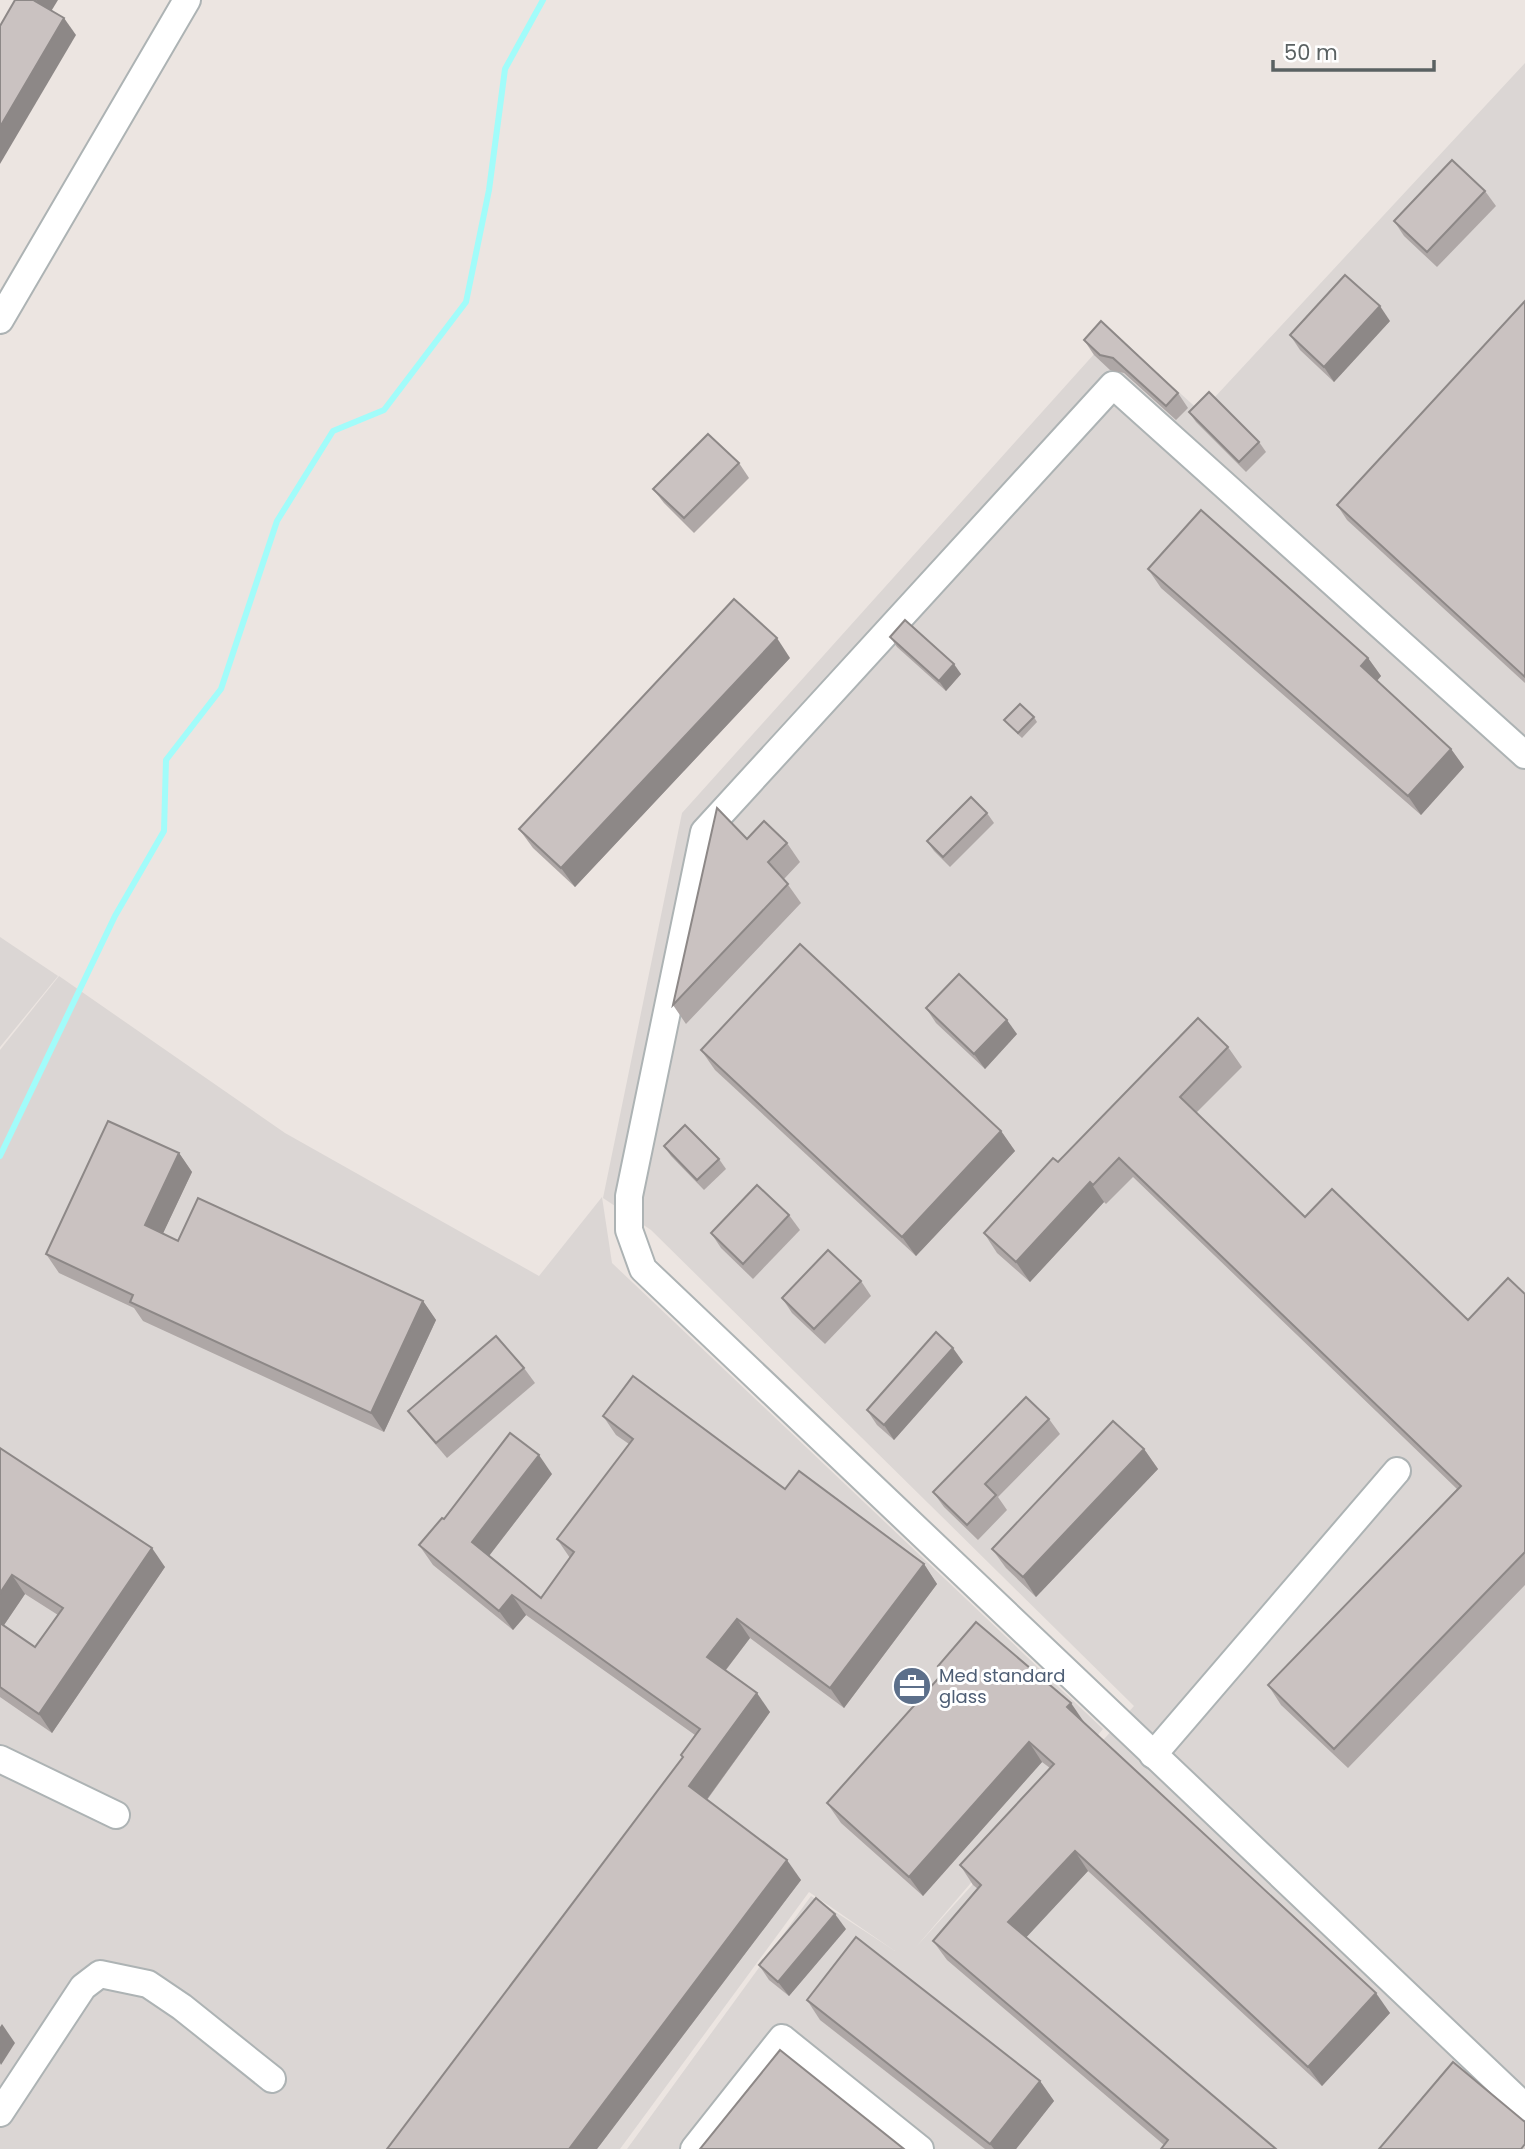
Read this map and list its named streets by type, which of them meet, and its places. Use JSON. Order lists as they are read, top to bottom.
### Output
{
  "places": {
    "office": ["Med standard glass"]
  },
  "scale_bar": "50 m"
}
